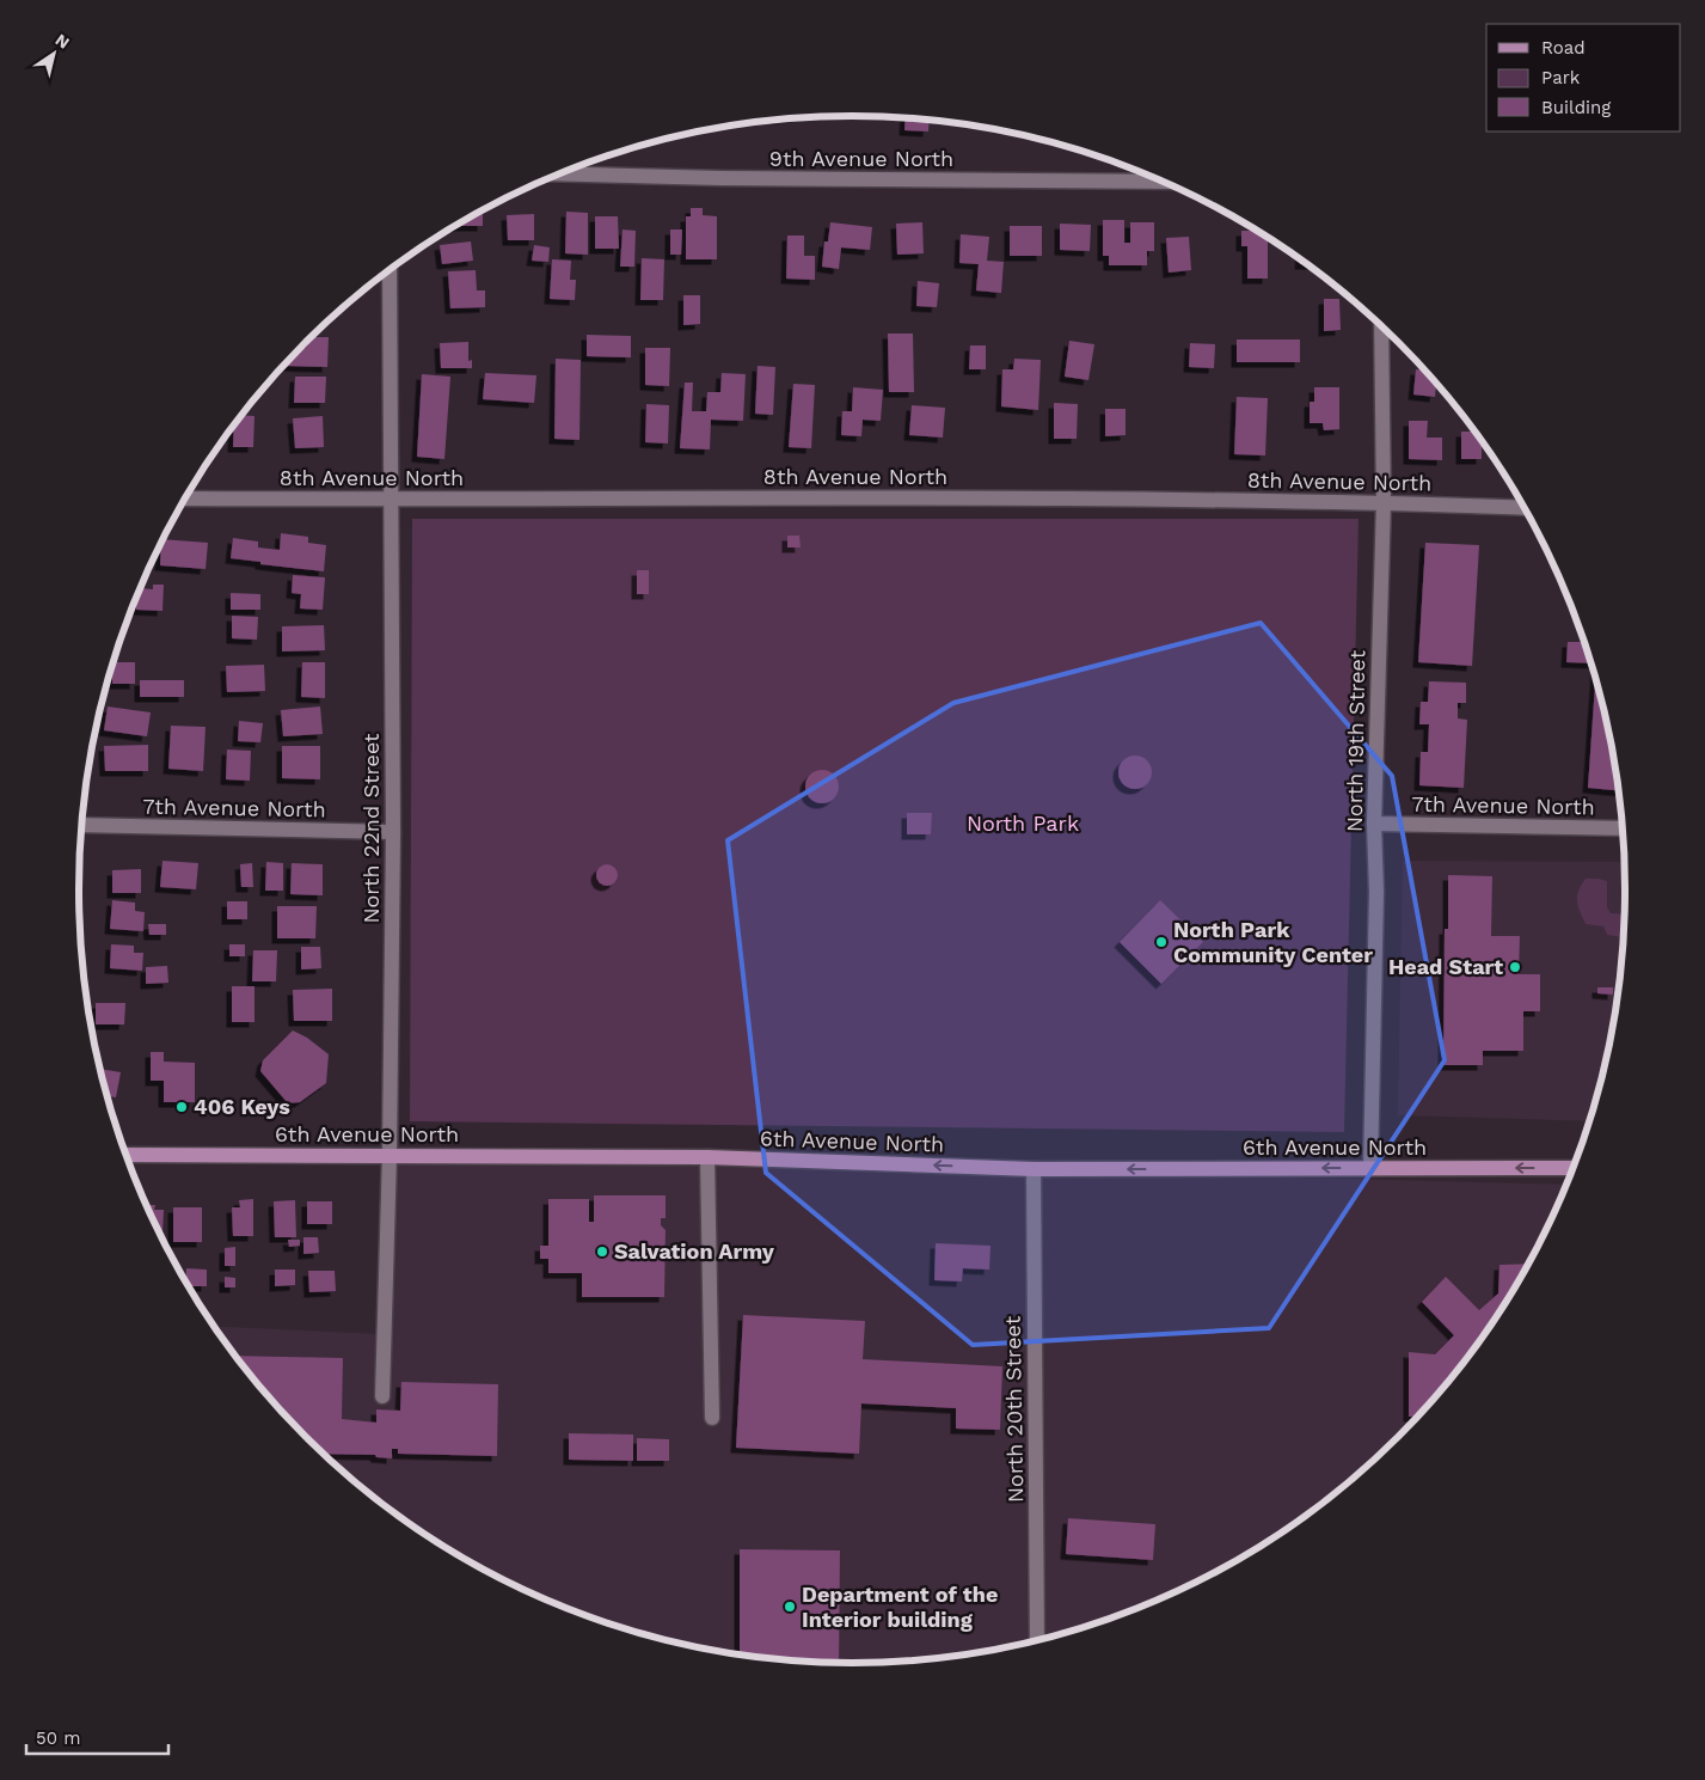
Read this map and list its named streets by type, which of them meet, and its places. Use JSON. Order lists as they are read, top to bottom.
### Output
{
  "streets": {
    "main road": ["6th Avenue North"],
    "street": [
      "9th Avenue North",
      "8th Avenue North",
      "North 19th Street",
      "7th Avenue North",
      "North 22nd Street",
      "North 20th Street"
    ]
  },
  "crossings": [
    ["8th Avenue North", "North 19th Street"],
    ["8th Avenue North", "North 22nd Street"],
    ["North 19th Street", "7th Avenue North"],
    ["North 19th Street", "6th Avenue North"],
    ["7th Avenue North", "North 22nd Street"],
    ["North 22nd Street", "6th Avenue North"],
    ["6th Avenue North", "North 20th Street"]
  ],
  "one_way": ["6th Avenue North"],
  "parks": ["North Park"],
  "places": [
    "North Park Community Center",
    "Head Start",
    "406 Keys",
    "Salvation Army",
    "Department of the Interior building"
  ],
  "legend": ["Road", "Park", "Building"],
  "scale_bar": "50 m",
  "north": "top right"
}
